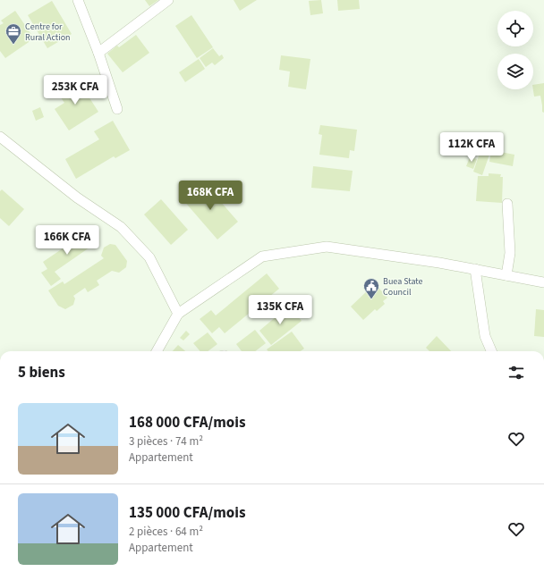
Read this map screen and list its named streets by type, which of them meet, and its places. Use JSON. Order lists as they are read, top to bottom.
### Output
{
  "places": {
    "office": ["Centre for Rural Action"],
    "public building": ["Buea State Council"]
  },
  "page": {
    "price": [
      "253K CFA",
      "112K CFA",
      "168K CFA",
      "166K CFA",
      "135K CFA"
    ],
    "heading": "5 biens",
    "list": [
      {
        "name": "168 000 CFA/mois",
        "note": "3 pièces · 74 m² · Appartement"
      },
      {
        "name": "135 000 CFA/mois",
        "note": "2 pièces · 64 m² · Appartement"
      }
    ]
  }
}
